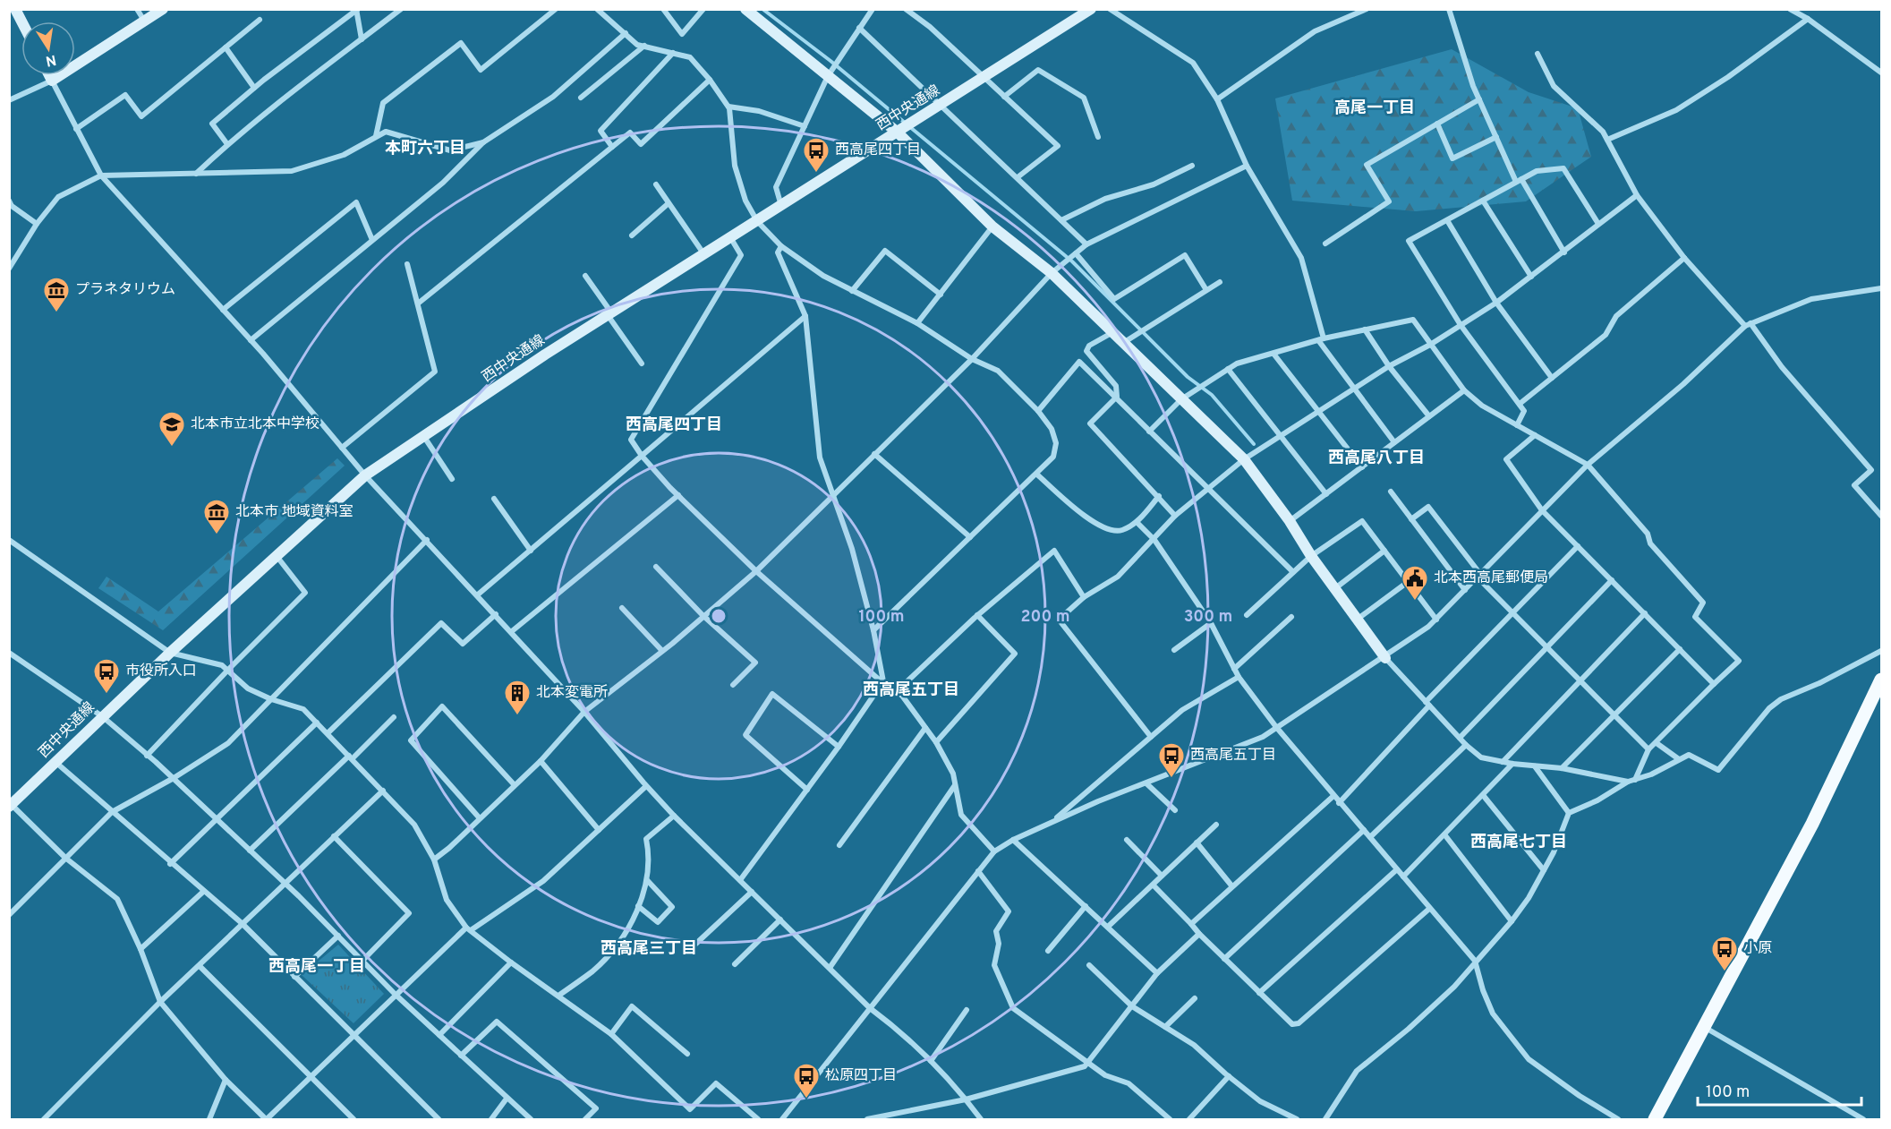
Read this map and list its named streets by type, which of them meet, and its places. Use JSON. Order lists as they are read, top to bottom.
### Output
{
  "streets": {
    "street": ["西中央通線"]
  },
  "districts": [
    "高尾一丁目",
    "本町六丁目",
    "西高尾四丁目",
    "西高尾八丁目",
    "西高尾五丁目",
    "西高尾七丁目",
    "西高尾三丁目",
    "西高尾一丁目"
  ],
  "places": {
    "bus stop": [
      "西高尾四丁目",
      "市役所入口",
      "西高尾五丁目",
      "小原",
      "松原四丁目"
    ],
    "museum": ["プラネタリウム", "北本市 地域資料室"],
    "school or university": ["北本市立北本中学校"],
    "public building": ["北本西高尾郵便局"],
    "building": ["北本変電所"]
  },
  "scale_bar": "100 m",
  "north": "bottom",
  "rings": ["100 m", "200 m", "300 m"]
}
